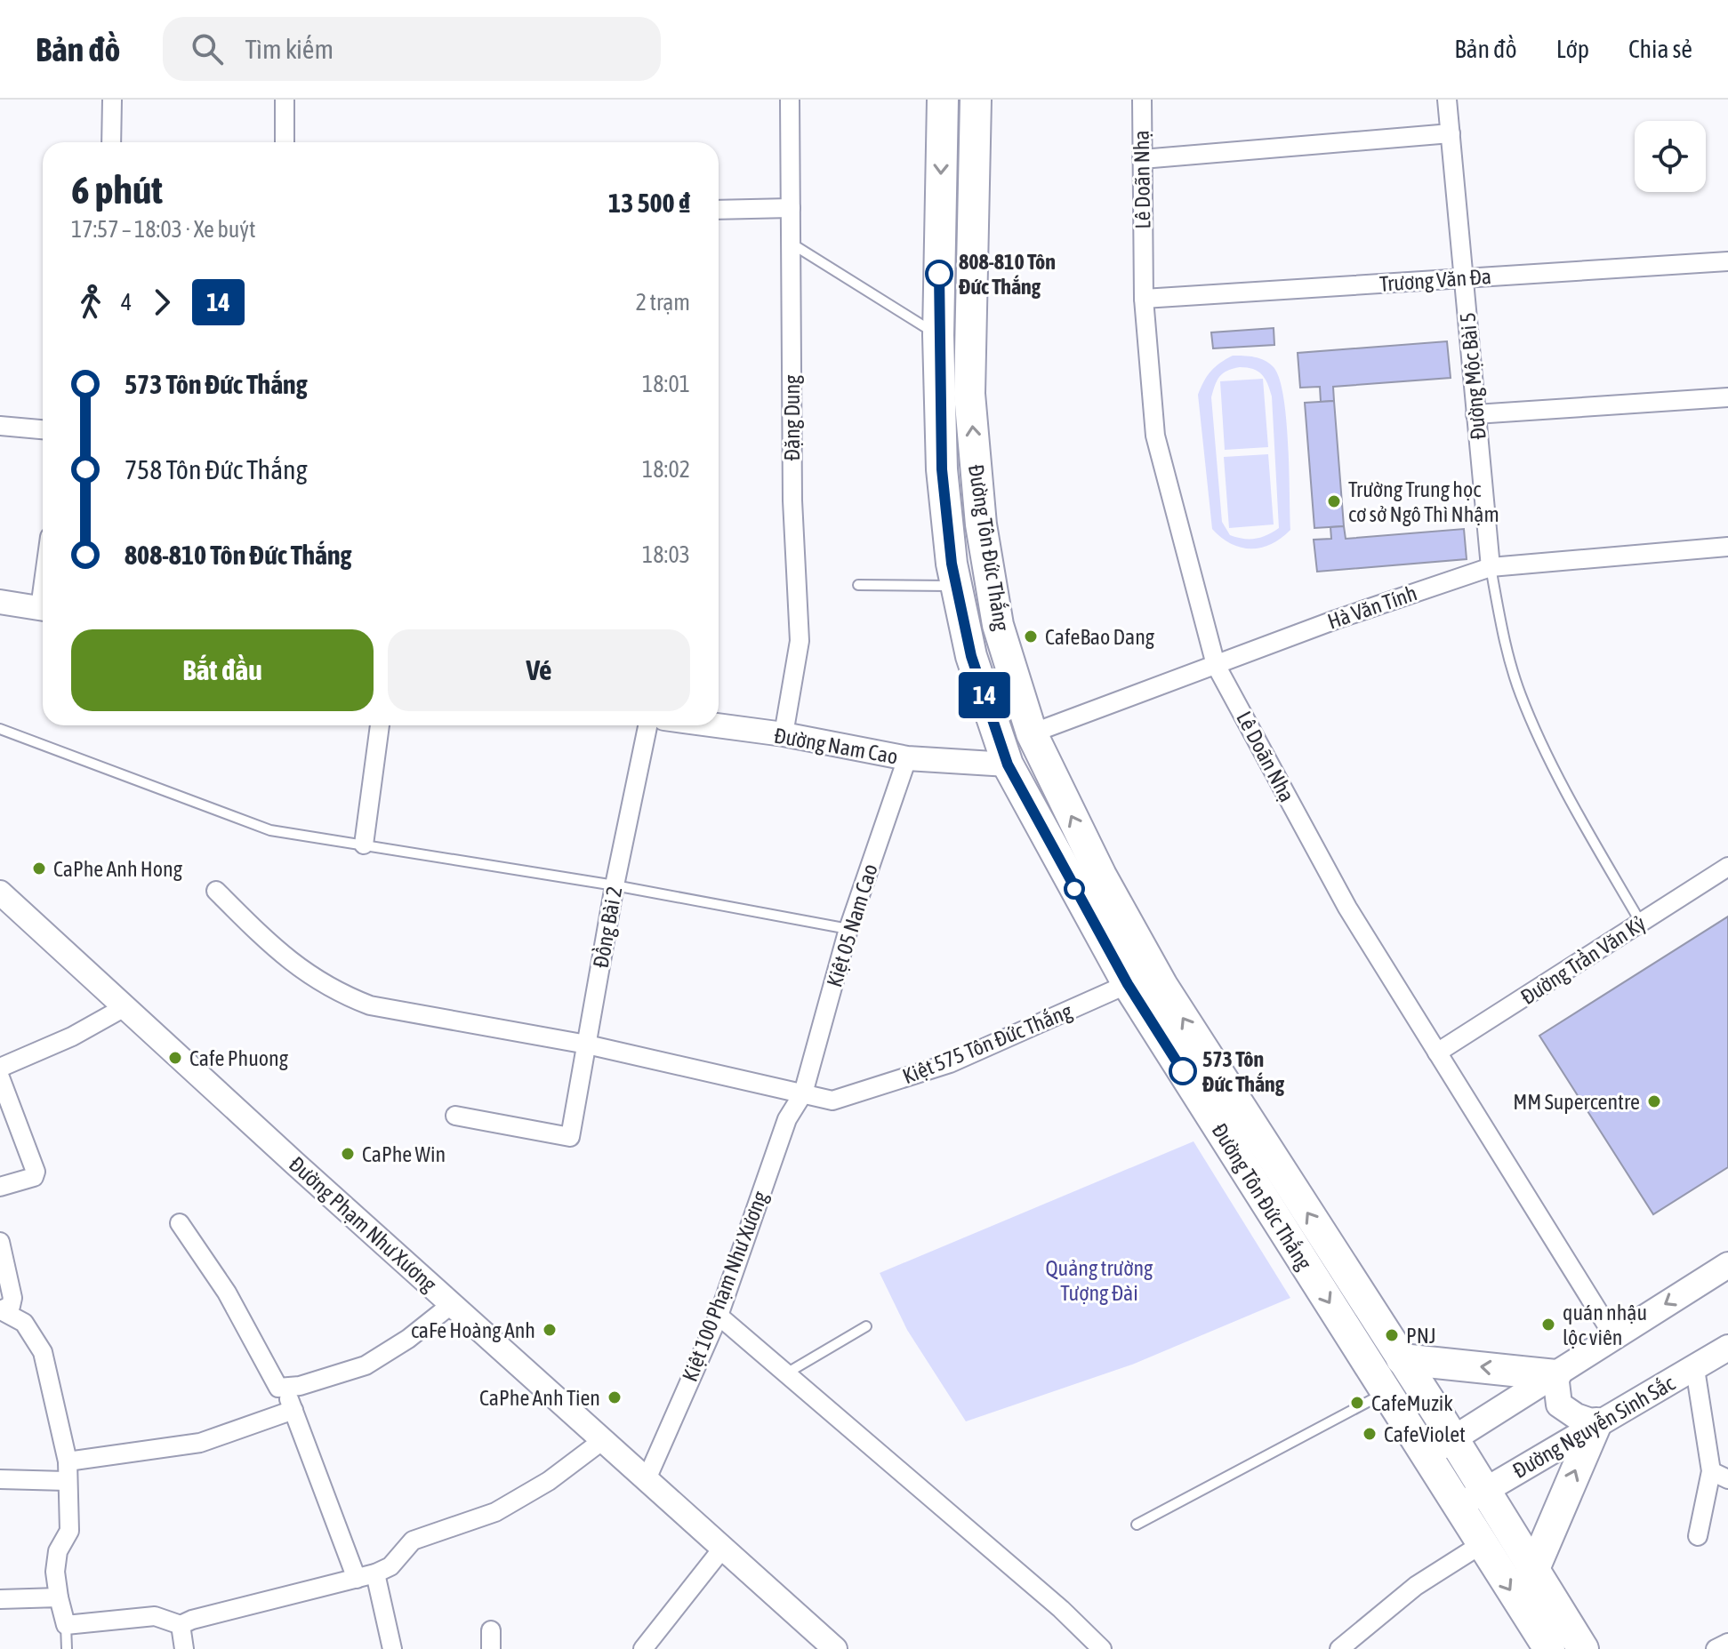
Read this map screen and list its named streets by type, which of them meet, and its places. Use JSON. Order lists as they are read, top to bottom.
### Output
{
  "streets": {
    "highway": ["Đường Tôn Đức Thắng"],
    "main road": ["Đường Nguyễn Sinh Sắc"],
    "street": [
      "Lê Doãn Nhạ",
      "Trương Văn Đa",
      "Đường Mộc Bài 5",
      "Đặng Dung",
      "Hà Văn Tính",
      "Đường Nam Cao",
      "Kiệt 05 Nam Cao",
      "Đồng Bài 2",
      "Đường Trần Văn Kỷ",
      "Kiệt 575 Tôn Đức Thắng",
      "Đường Phạm Như Xương",
      "Kiệt 100 Phạm Như Xương"
    ]
  },
  "crossings": [
    ["Lê Doãn Nhạ", "Trương Văn Đa"],
    ["Lê Doãn Nhạ", "Hà Văn Tính"],
    ["Lê Doãn Nhạ", "Đường Trần Văn Kỷ"],
    ["Trương Văn Đa", "Đường Mộc Bài 5"],
    ["Đường Mộc Bài 5", "Hà Văn Tính"],
    ["Đặng Dung", "Đường Nam Cao"],
    ["Đường Tôn Đức Thắng", "Hà Văn Tính"],
    ["Đường Tôn Đức Thắng", "Đường Nam Cao"],
    ["Đường Tôn Đức Thắng", "Kiệt 575 Tôn Đức Thắng"],
    ["Đường Tôn Đức Thắng", "Đường Nguyễn Sinh Sắc"],
    ["Đường Nam Cao", "Kiệt 05 Nam Cao"],
    ["Kiệt 05 Nam Cao", "Kiệt 575 Tôn Đức Thắng"],
    ["Kiệt 05 Nam Cao", "Kiệt 100 Phạm Như Xương"],
    ["Đồng Bài 2", "Kiệt 575 Tôn Đức Thắng"],
    ["Kiệt 575 Tôn Đức Thắng", "Kiệt 100 Phạm Như Xương"],
    ["Đường Phạm Như Xương", "Kiệt 100 Phạm Như Xương"]
  ],
  "parks": ["Quảng trường Tượng Đài"],
  "places": [
    "808-810 Tôn Đức Thắng",
    "Trường Trung học cơ sở Ngô Thì Nhậm",
    "CafeBao Dang",
    "CaPhe Anh Hong",
    "Cafe Phuong",
    "573 Tôn Đức Thắng",
    "MM Supercentre",
    "CaPhe Win",
    "quán nhậu lộc viên",
    "caFe Hoàng Anh",
    "PNJ",
    "CaPhe Anh Tien",
    "CafeMuzik",
    "CafeViolet"
  ],
  "lines": ["bus line 14"],
  "page": {
    "header": "Bản đồ",
    "search": "Tìm kiếm",
    "nav": ["Bản đồ", "Lớp", "Chia sẻ"],
    "on_map": "14",
    "heading": ["6 phút", "17:57 – 18:03 · Xe buýt", "13 500 ₫"],
    "legs": ["4", "14", "2 trạm"],
    "list": [
      {
        "name": "573 Tôn Đức Thắng",
        "value": "18:01"
      },
      {
        "name": "758 Tôn Đức Thắng",
        "value": "18:02"
      },
      {
        "name": "808-810 Tôn Đức Thắng",
        "value": "18:03"
      }
    ],
    "buttons": ["Bắt đầu", "Vé"]
  }
}
